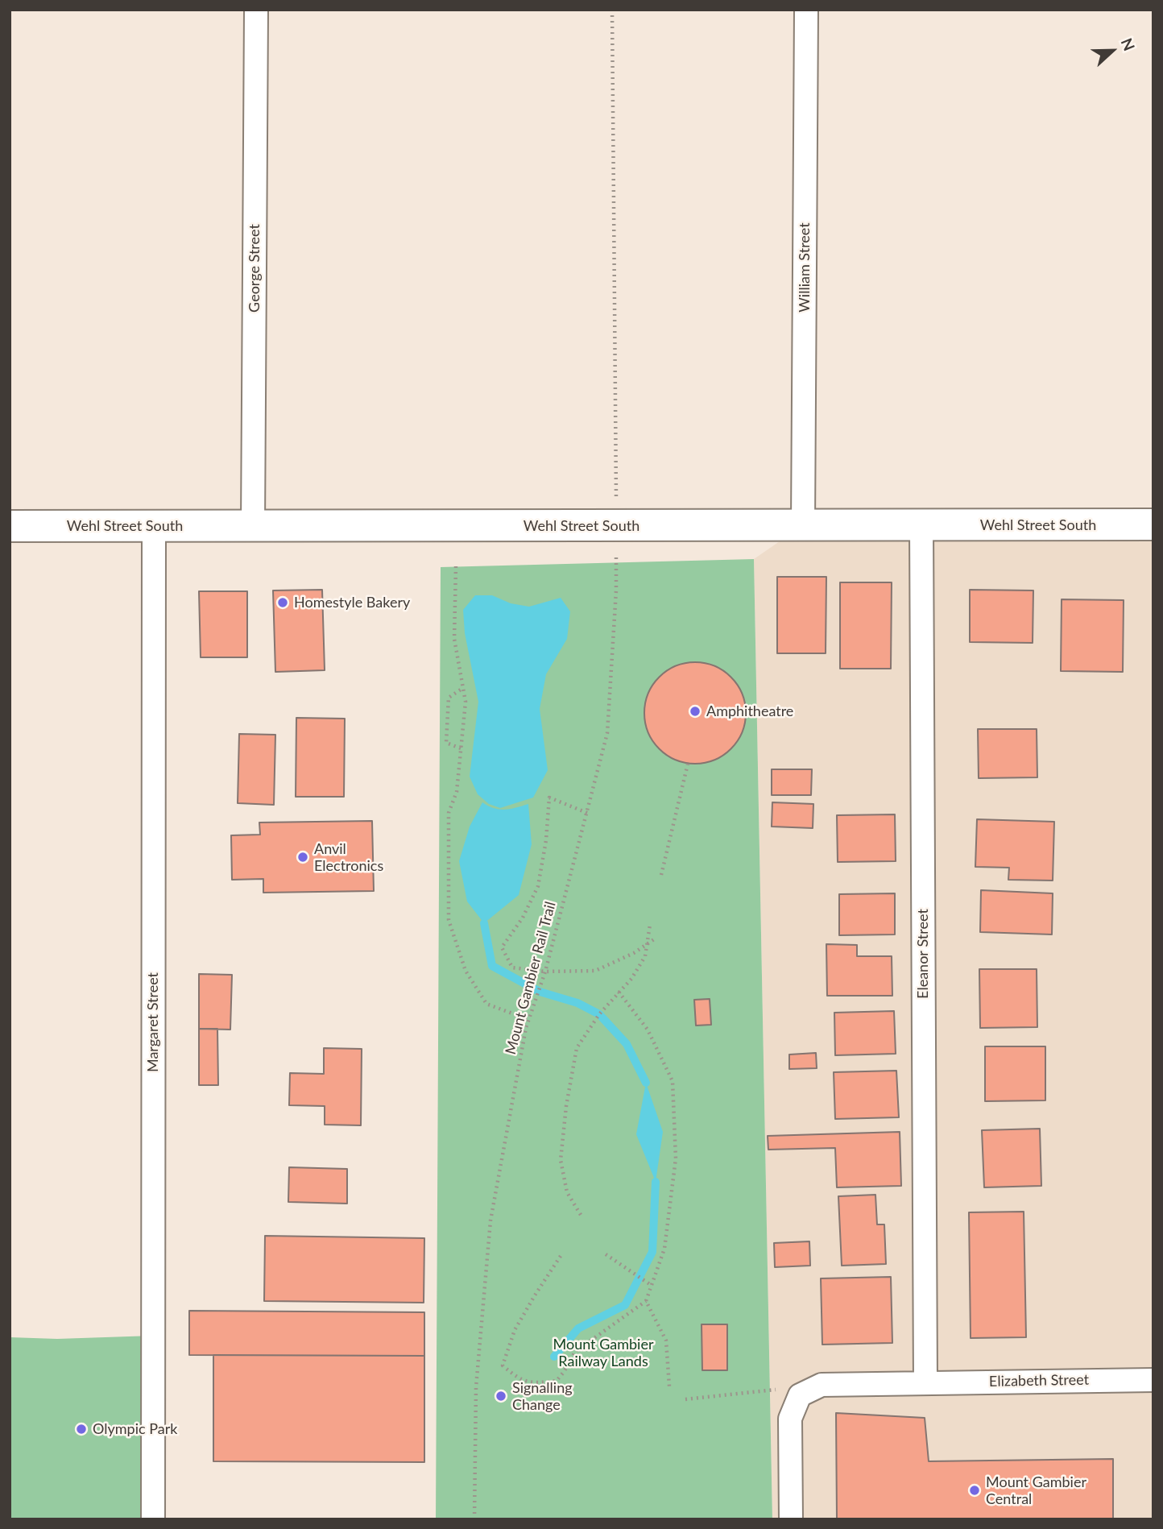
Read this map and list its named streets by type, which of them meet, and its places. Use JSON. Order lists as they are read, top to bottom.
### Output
{
  "streets": {
    "street": [
      "William Street",
      "George Street",
      "Wehl Street South",
      "Eleanor Street",
      "Margaret Street",
      "Elizabeth Street"
    ],
    "path": ["Mount Gambier Rail Trail"]
  },
  "crossings": [
    ["William Street", "Wehl Street South"],
    ["George Street", "Wehl Street South"],
    ["Wehl Street South", "Eleanor Street"],
    ["Wehl Street South", "Mount Gambier Rail Trail"],
    ["Wehl Street South", "Margaret Street"],
    ["Eleanor Street", "Elizabeth Street"]
  ],
  "parks": ["Mount Gambier Railway Lands"],
  "places": [
    "Homestyle Bakery",
    "Amphitheatre",
    "Anvil Electronics",
    "Signalling Change",
    "Olympic Park",
    "Mount Gambier Central"
  ],
  "north": "right"
}
